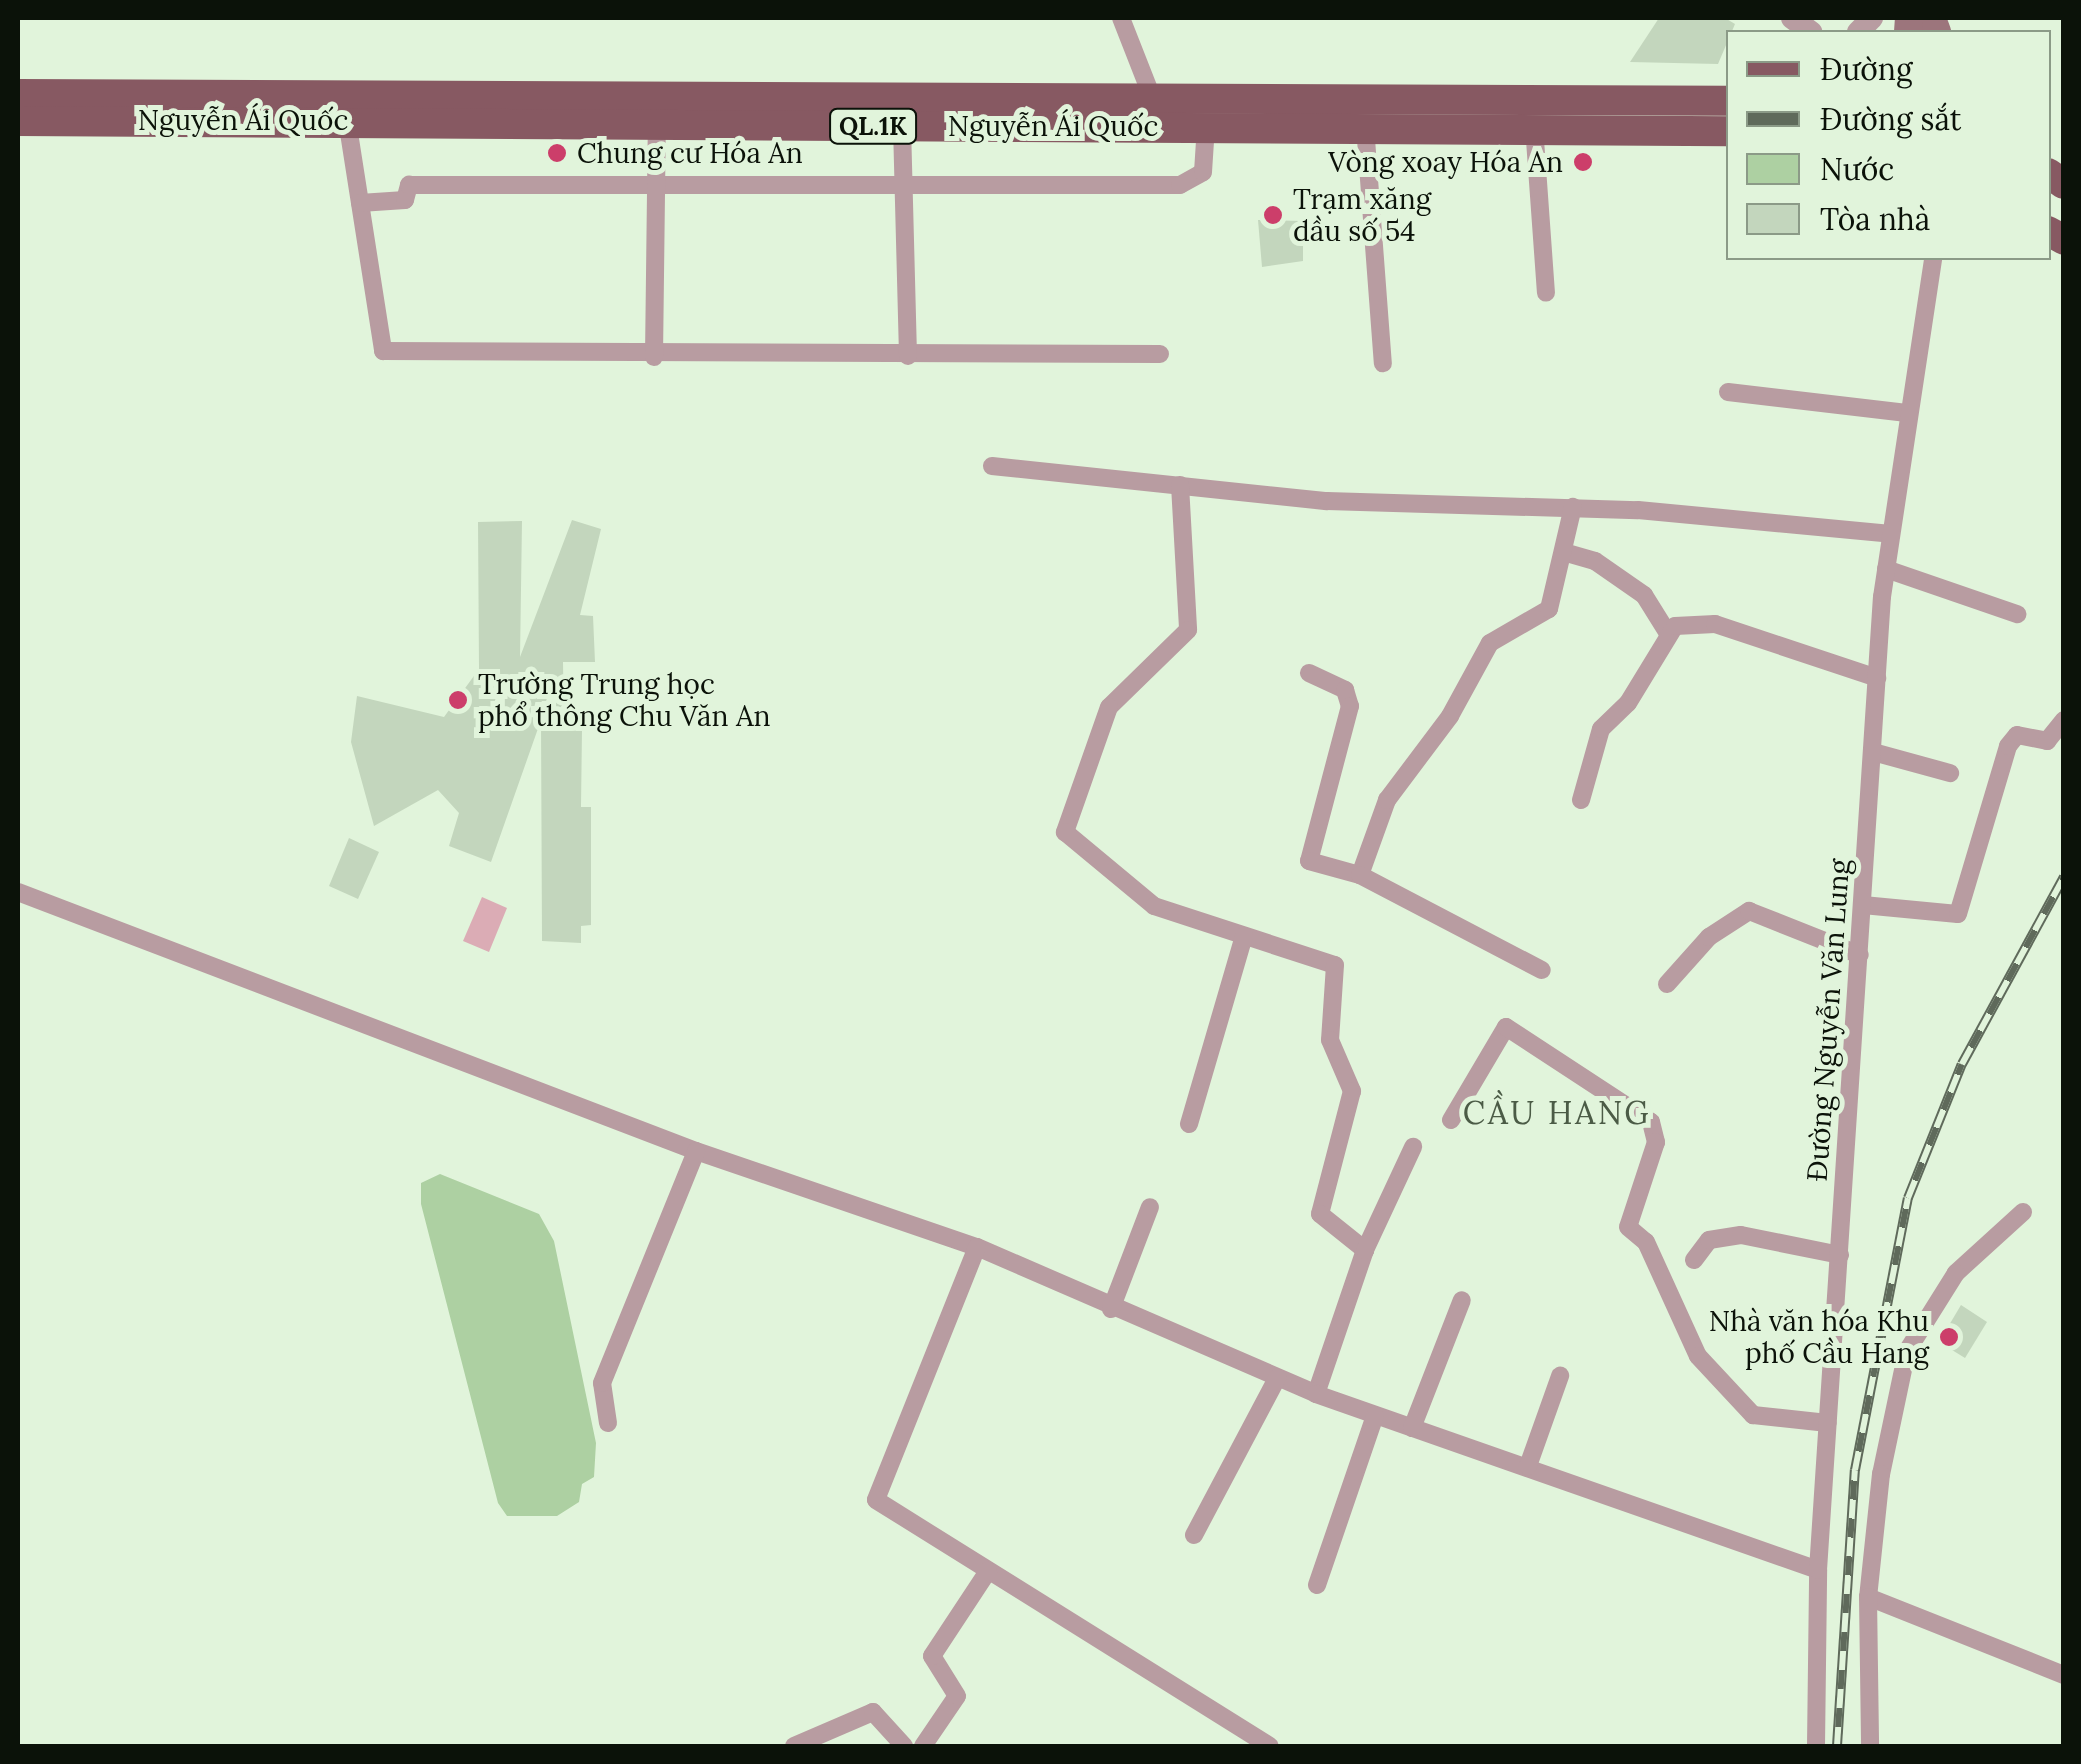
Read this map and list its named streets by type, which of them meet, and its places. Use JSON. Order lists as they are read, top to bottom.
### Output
{
  "streets": {
    "main road": ["Nguyễn Ái Quốc", "QL.1K"],
    "street": ["Đường Nguyễn Văn Lung"]
  },
  "districts": ["CẦU HANG"],
  "places": [
    "Chung cư Hóa An",
    "Vòng xoay Hóa An",
    "Trạm xăng dầu số 54",
    "Trường Trung học phổ thông Chu Văn An",
    "Nhà văn hóa Khu phố Cầu Hang"
  ],
  "legend": [
    "Đường",
    "Đường sắt",
    "Nước",
    "Tòa nhà"
  ]
}
